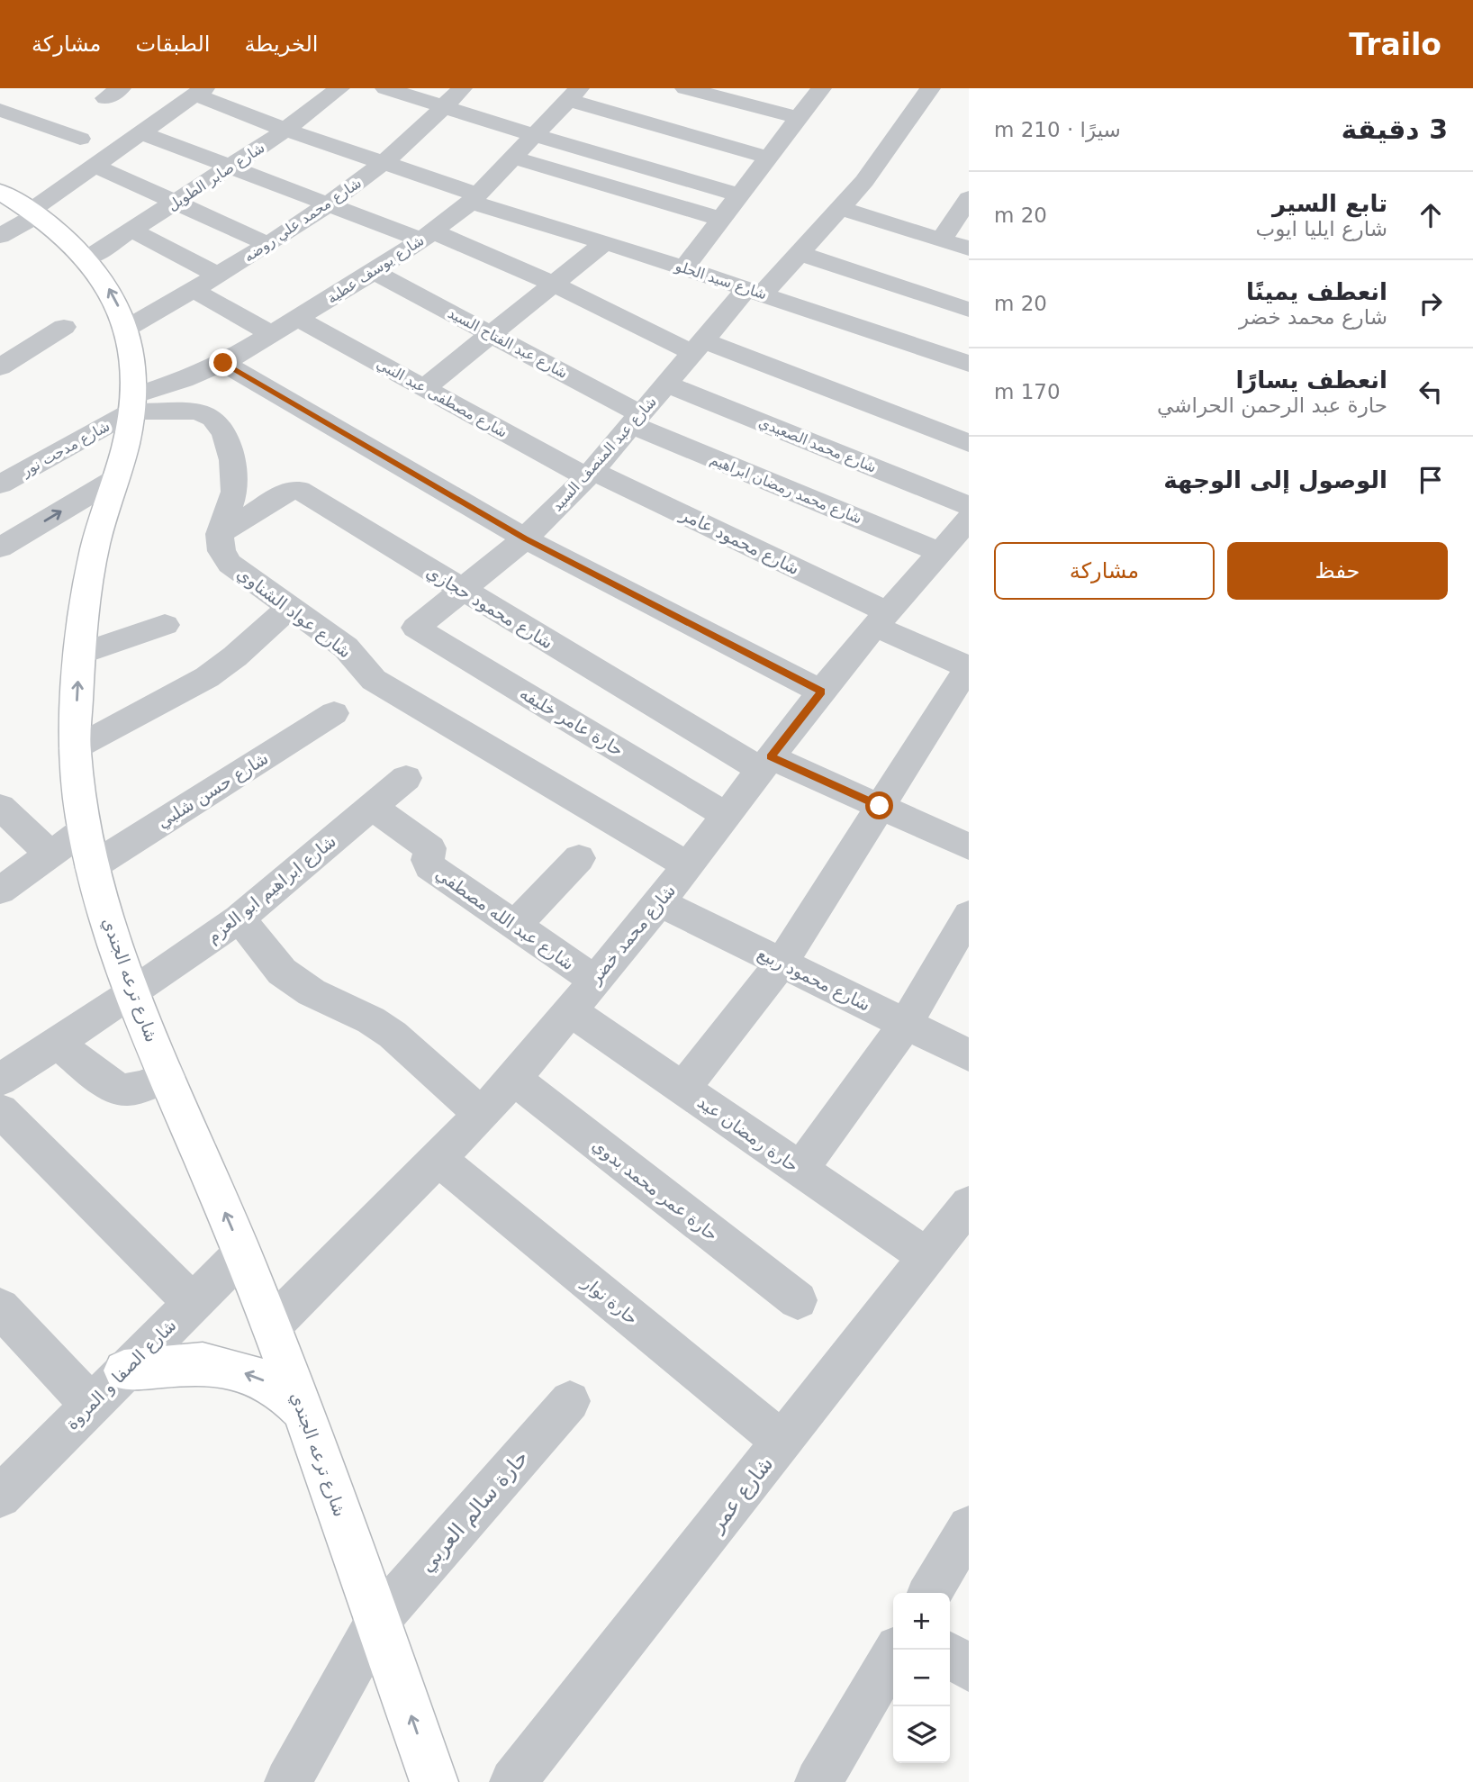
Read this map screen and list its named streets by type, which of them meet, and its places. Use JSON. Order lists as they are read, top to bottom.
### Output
{
  "streets": {
    "main road": ["شارع ترعه الجندي"],
    "street": [
      "شارع صابر الطويل",
      "شارع محمد علي روضه",
      "شارع يوسف عطية",
      "شارع سيد الحلو",
      "شارع عبد الفتاح السيد",
      "شارع مصطفى عبد النبي",
      "شارع محمد الصعيدي",
      "شارع مدحت نور",
      "شارع عبد المنصف السيد",
      "شارع محمد رمضان ابراهيم",
      "شارع محمود عامر",
      "شارع محمود حجازي",
      "شارع عواد الشناوي",
      "حارة عامر خليفه",
      "شارع حسن شلبي",
      "شارع ابراهيم ابو العزم",
      "شارع عبد الله مصطفي",
      "شارع محمد خضر",
      "شارع محمود ربيع",
      "حارة رمضان عيد",
      "حارة عمر محمد بدوي",
      "حارة نوار",
      "شارع الصفا و المروة",
      "شارع عمر",
      "حارة سالم العربي"
    ]
  },
  "crossings": [
    ["شارع صابر الطويل", "شارع سيد الحلو"],
    ["شارع صابر الطويل", "شارع ترعه الجندي"],
    ["شارع محمد علي روضه", "شارع سيد الحلو"],
    ["شارع محمد علي روضه", "شارع ترعه الجندي"],
    ["شارع يوسف عطية", "شارع سيد الحلو"],
    ["شارع يوسف عطية", "شارع عبد الفتاح السيد"],
    ["شارع يوسف عطية", "شارع مصطفى عبد النبي"],
    ["شارع يوسف عطية", "شارع مدحت نور"],
    ["شارع يوسف عطية", "شارع ترعه الجندي"],
    ["شارع سيد الحلو", "شارع عبد المنصف السيد"],
    ["شارع عبد الفتاح السيد", "شارع عبد المنصف السيد"],
    ["شارع عبد الفتاح السيد", "شارع محمد رمضان ابراهيم"],
    ["شارع مصطفى عبد النبي", "شارع عبد المنصف السيد"],
    ["شارع مصطفى عبد النبي", "شارع محمود عامر"],
    ["شارع محمد الصعيدي", "شارع عبد المنصف السيد"],
    ["شارع مدحت نور", "شارع ترعه الجندي"],
    ["شارع عبد المنصف السيد", "شارع محمد رمضان ابراهيم"],
    ["شارع عبد المنصف السيد", "شارع محمود عامر"],
    ["شارع عبد المنصف السيد", "شارع محمود حجازي"],
    ["شارع عبد المنصف السيد", "حارة عامر خليفه"],
    ["شارع محمد رمضان ابراهيم", "شارع محمد خضر"],
    ["شارع محمود عامر", "شارع محمد خضر"],
    ["شارع محمود حجازي", "شارع عواد الشناوي"],
    ["شارع محمود حجازي", "شارع محمد خضر"],
    ["شارع عواد الشناوي", "شارع محمد خضر"],
    ["حارة عامر خليفه", "شارع محمد خضر"],
    ["شارع حسن شلبي", "شارع ترعه الجندي"],
    ["شارع ابراهيم ابو العزم", "شارع عبد الله مصطفي"],
    ["شارع ابراهيم ابو العزم", "شارع ترعه الجندي"],
    ["شارع عبد الله مصطفي", "شارع محمد خضر"],
    ["شارع محمد خضر", "شارع محمود ربيع"],
    ["شارع محمد خضر", "شارع ترعه الجندي"],
    ["شارع محمد خضر", "حارة رمضان عيد"],
    ["شارع محمد خضر", "حارة عمر محمد بدوي"],
    ["شارع محمد خضر", "حارة نوار"],
    ["شارع ترعه الجندي", "شارع الصفا و المروة"],
    ["شارع ترعه الجندي", "حارة سالم العربي"],
    ["حارة رمضان عيد", "شارع عمر"],
    ["حارة نوار", "شارع عمر"]
  ],
  "page": {
    "header": "Trailo",
    "nav": ["الخريطة", "الطبقات", "مشاركة"],
    "heading": ["3 دقيقة", "سيرًا · 210 m"],
    "list": [
      ["تابع السير", "شارع ايليا ايوب", "20 m"],
      ["انعطف يمينًا", "شارع محمد خضر", "20 m"],
      ["انعطف يسارًا", "حارة عبد الرحمن الحراشي", "170 m"],
      "الوصول إلى الوجهة"
    ],
    "buttons": ["حفظ", "مشاركة"],
    "map_buttons": ["+", "−"]
  }
}
